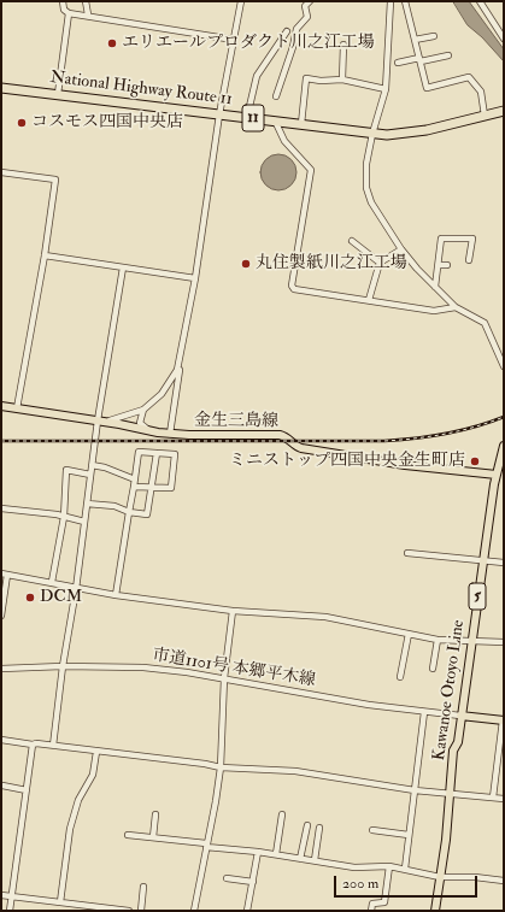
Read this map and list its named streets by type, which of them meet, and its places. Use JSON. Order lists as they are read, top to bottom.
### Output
{
  "streets": {
    "highway": ["National Highway Route 11", "11"],
    "main road": ["金生三島線", "5", "Kawanoe Otoyo Line"],
    "street": ["市道1101号 本郷平木線"]
  },
  "crossings": [
    ["金生三島線", "Kawanoe Otoyo Line"],
    ["市道1101号 本郷平木線", "Kawanoe Otoyo Line"]
  ],
  "places": [
    "エリエールプロダクト川之江工場",
    "コスモス四国中央店",
    "丸住製紙川之江工場",
    "ミニストップ四国中央金生町店",
    "DCM"
  ],
  "scale_bar": "200 m"
}
